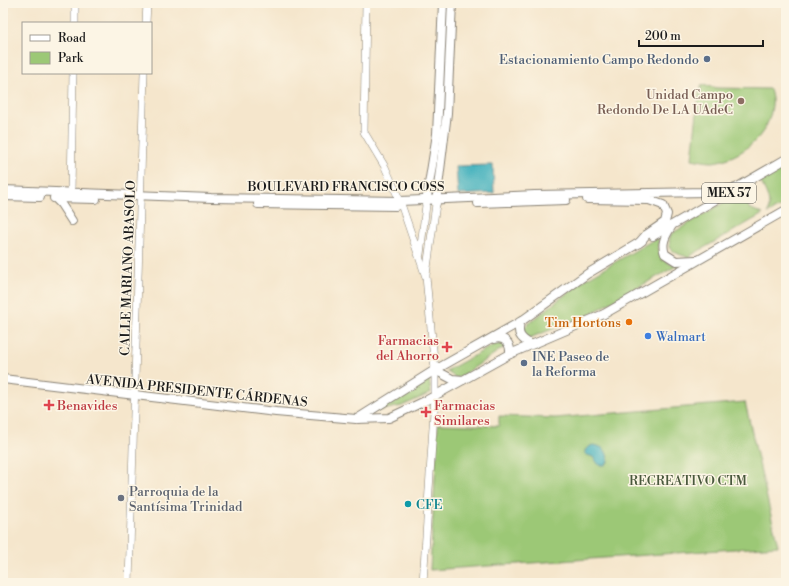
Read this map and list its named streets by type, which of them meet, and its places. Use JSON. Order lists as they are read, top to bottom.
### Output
{
  "streets": {
    "main road": [
      "BOULEVARD FRANCISCO COSS",
      "MEX 57",
      "CALLE MARIANO ABASOLO",
      "AVENIDA PRESIDENTE CÁRDENAS"
    ]
  },
  "crossings": [
    ["BOULEVARD FRANCISCO COSS", "MEX 57"],
    ["BOULEVARD FRANCISCO COSS", "CALLE MARIANO ABASOLO"],
    ["CALLE MARIANO ABASOLO", "AVENIDA PRESIDENTE CÁRDENAS"]
  ],
  "parks": ["RECREATIVO CTM"],
  "places": {
    "other": [
      "Estacionamiento Campo Redondo",
      "Unidad Campo Redondo De LA UAdeC",
      "Tim Hortons",
      "Walmart",
      "INE Paseo de la Reforma",
      "Parroquia de la Santísima Trinidad",
      "CFE"
    ],
    "health": ["Farmacias del Ahorro", "Benavides", "Farmacias Similares"]
  },
  "legend": ["Road", "Park"],
  "scale_bar": "200 m"
}
